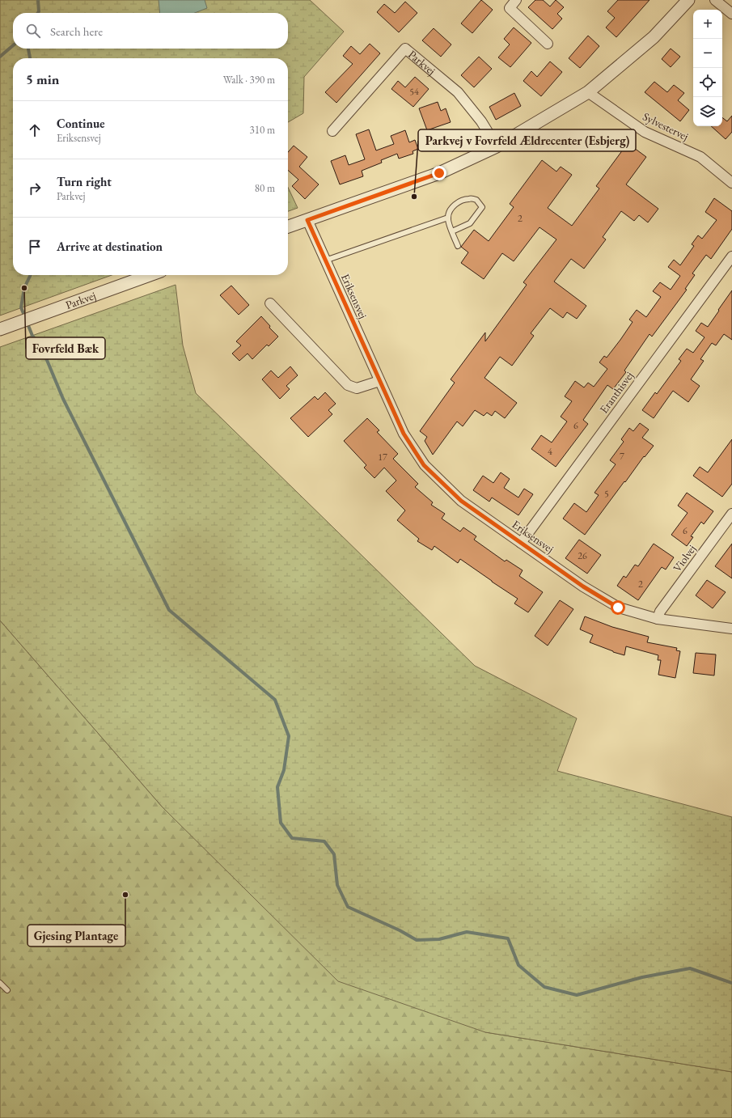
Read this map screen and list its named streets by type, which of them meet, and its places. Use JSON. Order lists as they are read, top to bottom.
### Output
{
  "streets": {
    "street": [
      "Parkvej",
      "Sylvestervej",
      "Eriksensvej",
      "Eranthisvej",
      "Violvej"
    ]
  },
  "crossings": [
    ["Eriksensvej", "Eranthisvej"],
    ["Eriksensvej", "Violvej"]
  ],
  "places": ["Parkvej v Fovrfeld Ældrecenter (Esbjerg)", "Fovrfeld Bæk", "Gjesing Plantage"],
  "house_numbers": [
    "54",
    "2",
    "6",
    "4",
    "7",
    "17",
    "5",
    "6",
    "26",
    "2"
  ],
  "page": {
    "map_buttons": ["+", "−"],
    "search": "Search here",
    "heading": ["5 min", "Walk · 390 m"],
    "list": [
      ["Continue", "Eriksensvej", "310 m"],
      ["Turn right", "Parkvej", "80 m"],
      "Arrive at destination"
    ]
  }
}
